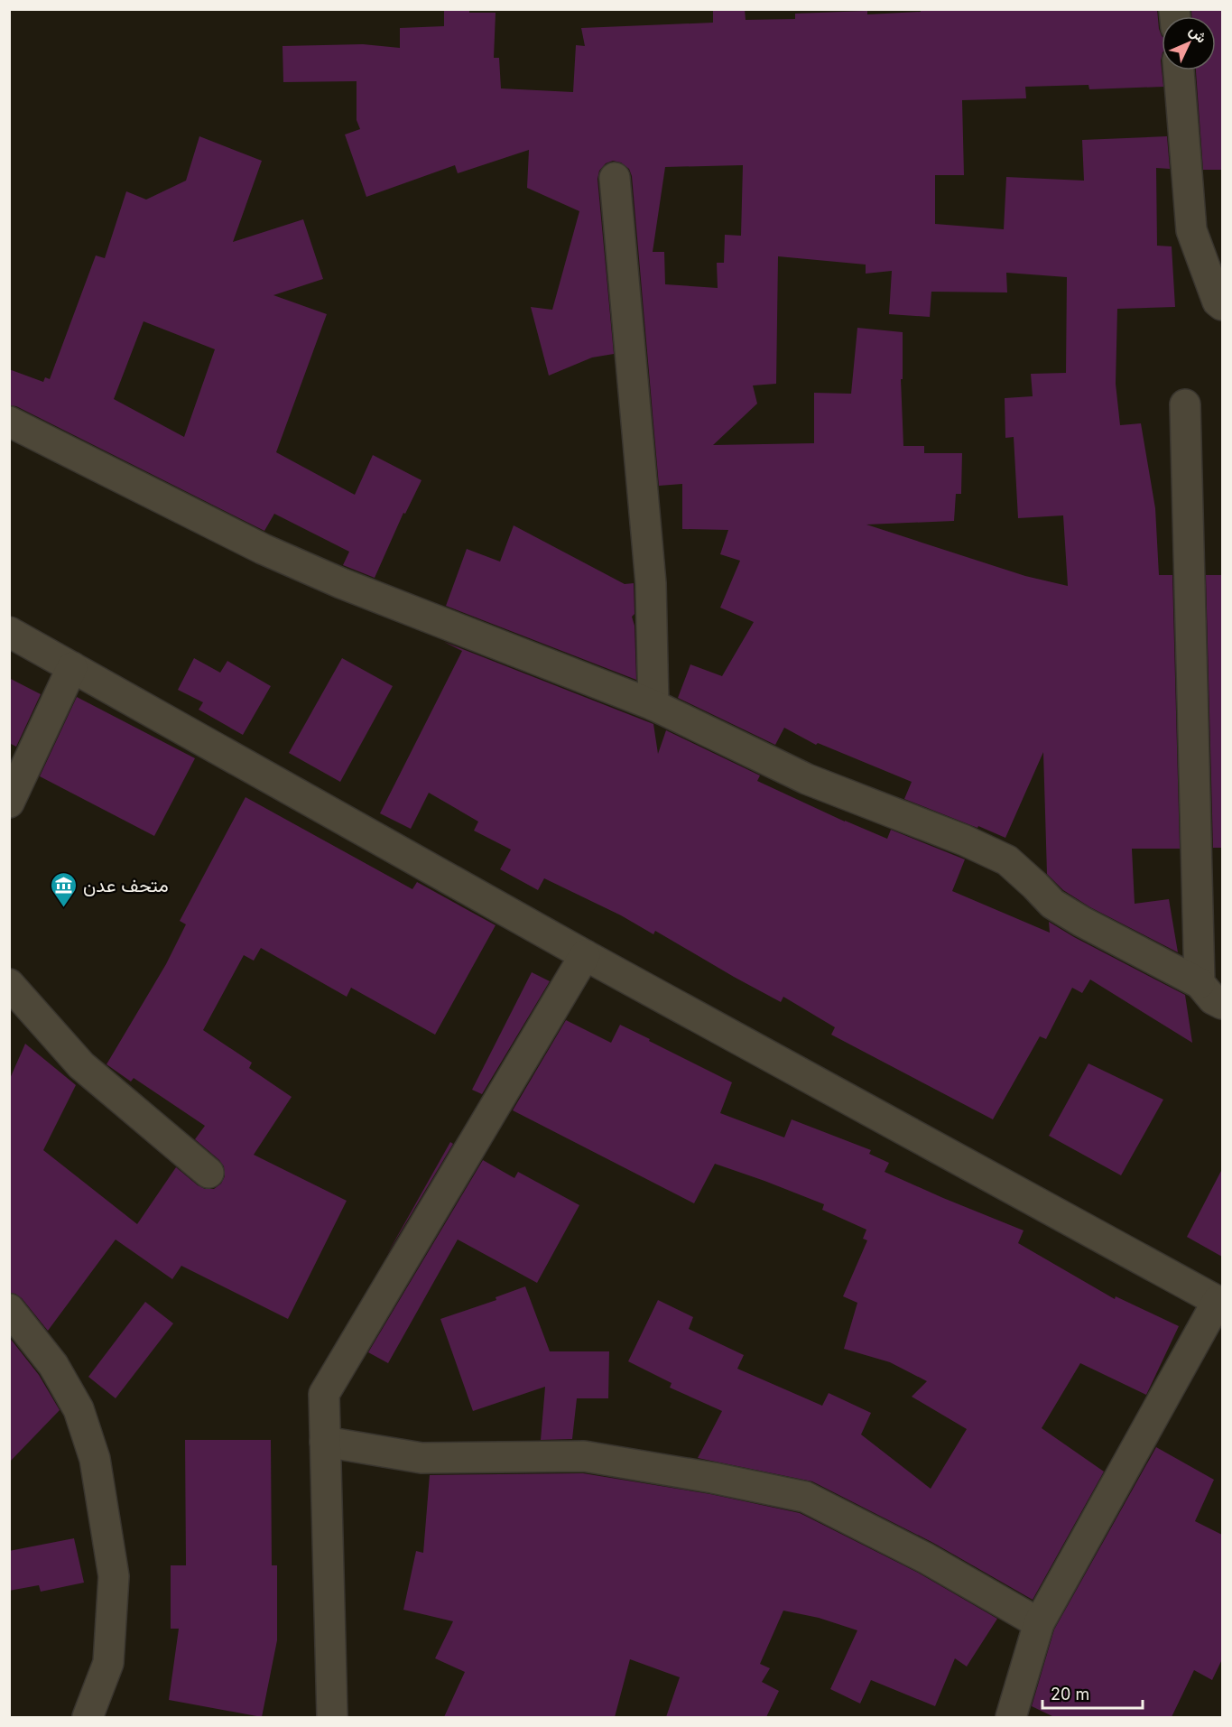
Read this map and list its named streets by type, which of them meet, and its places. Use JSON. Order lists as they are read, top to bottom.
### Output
{
  "places": {
    "museum": ["متحف عدن"]
  },
  "scale_bar": "20 m",
  "north": "top right"
}
